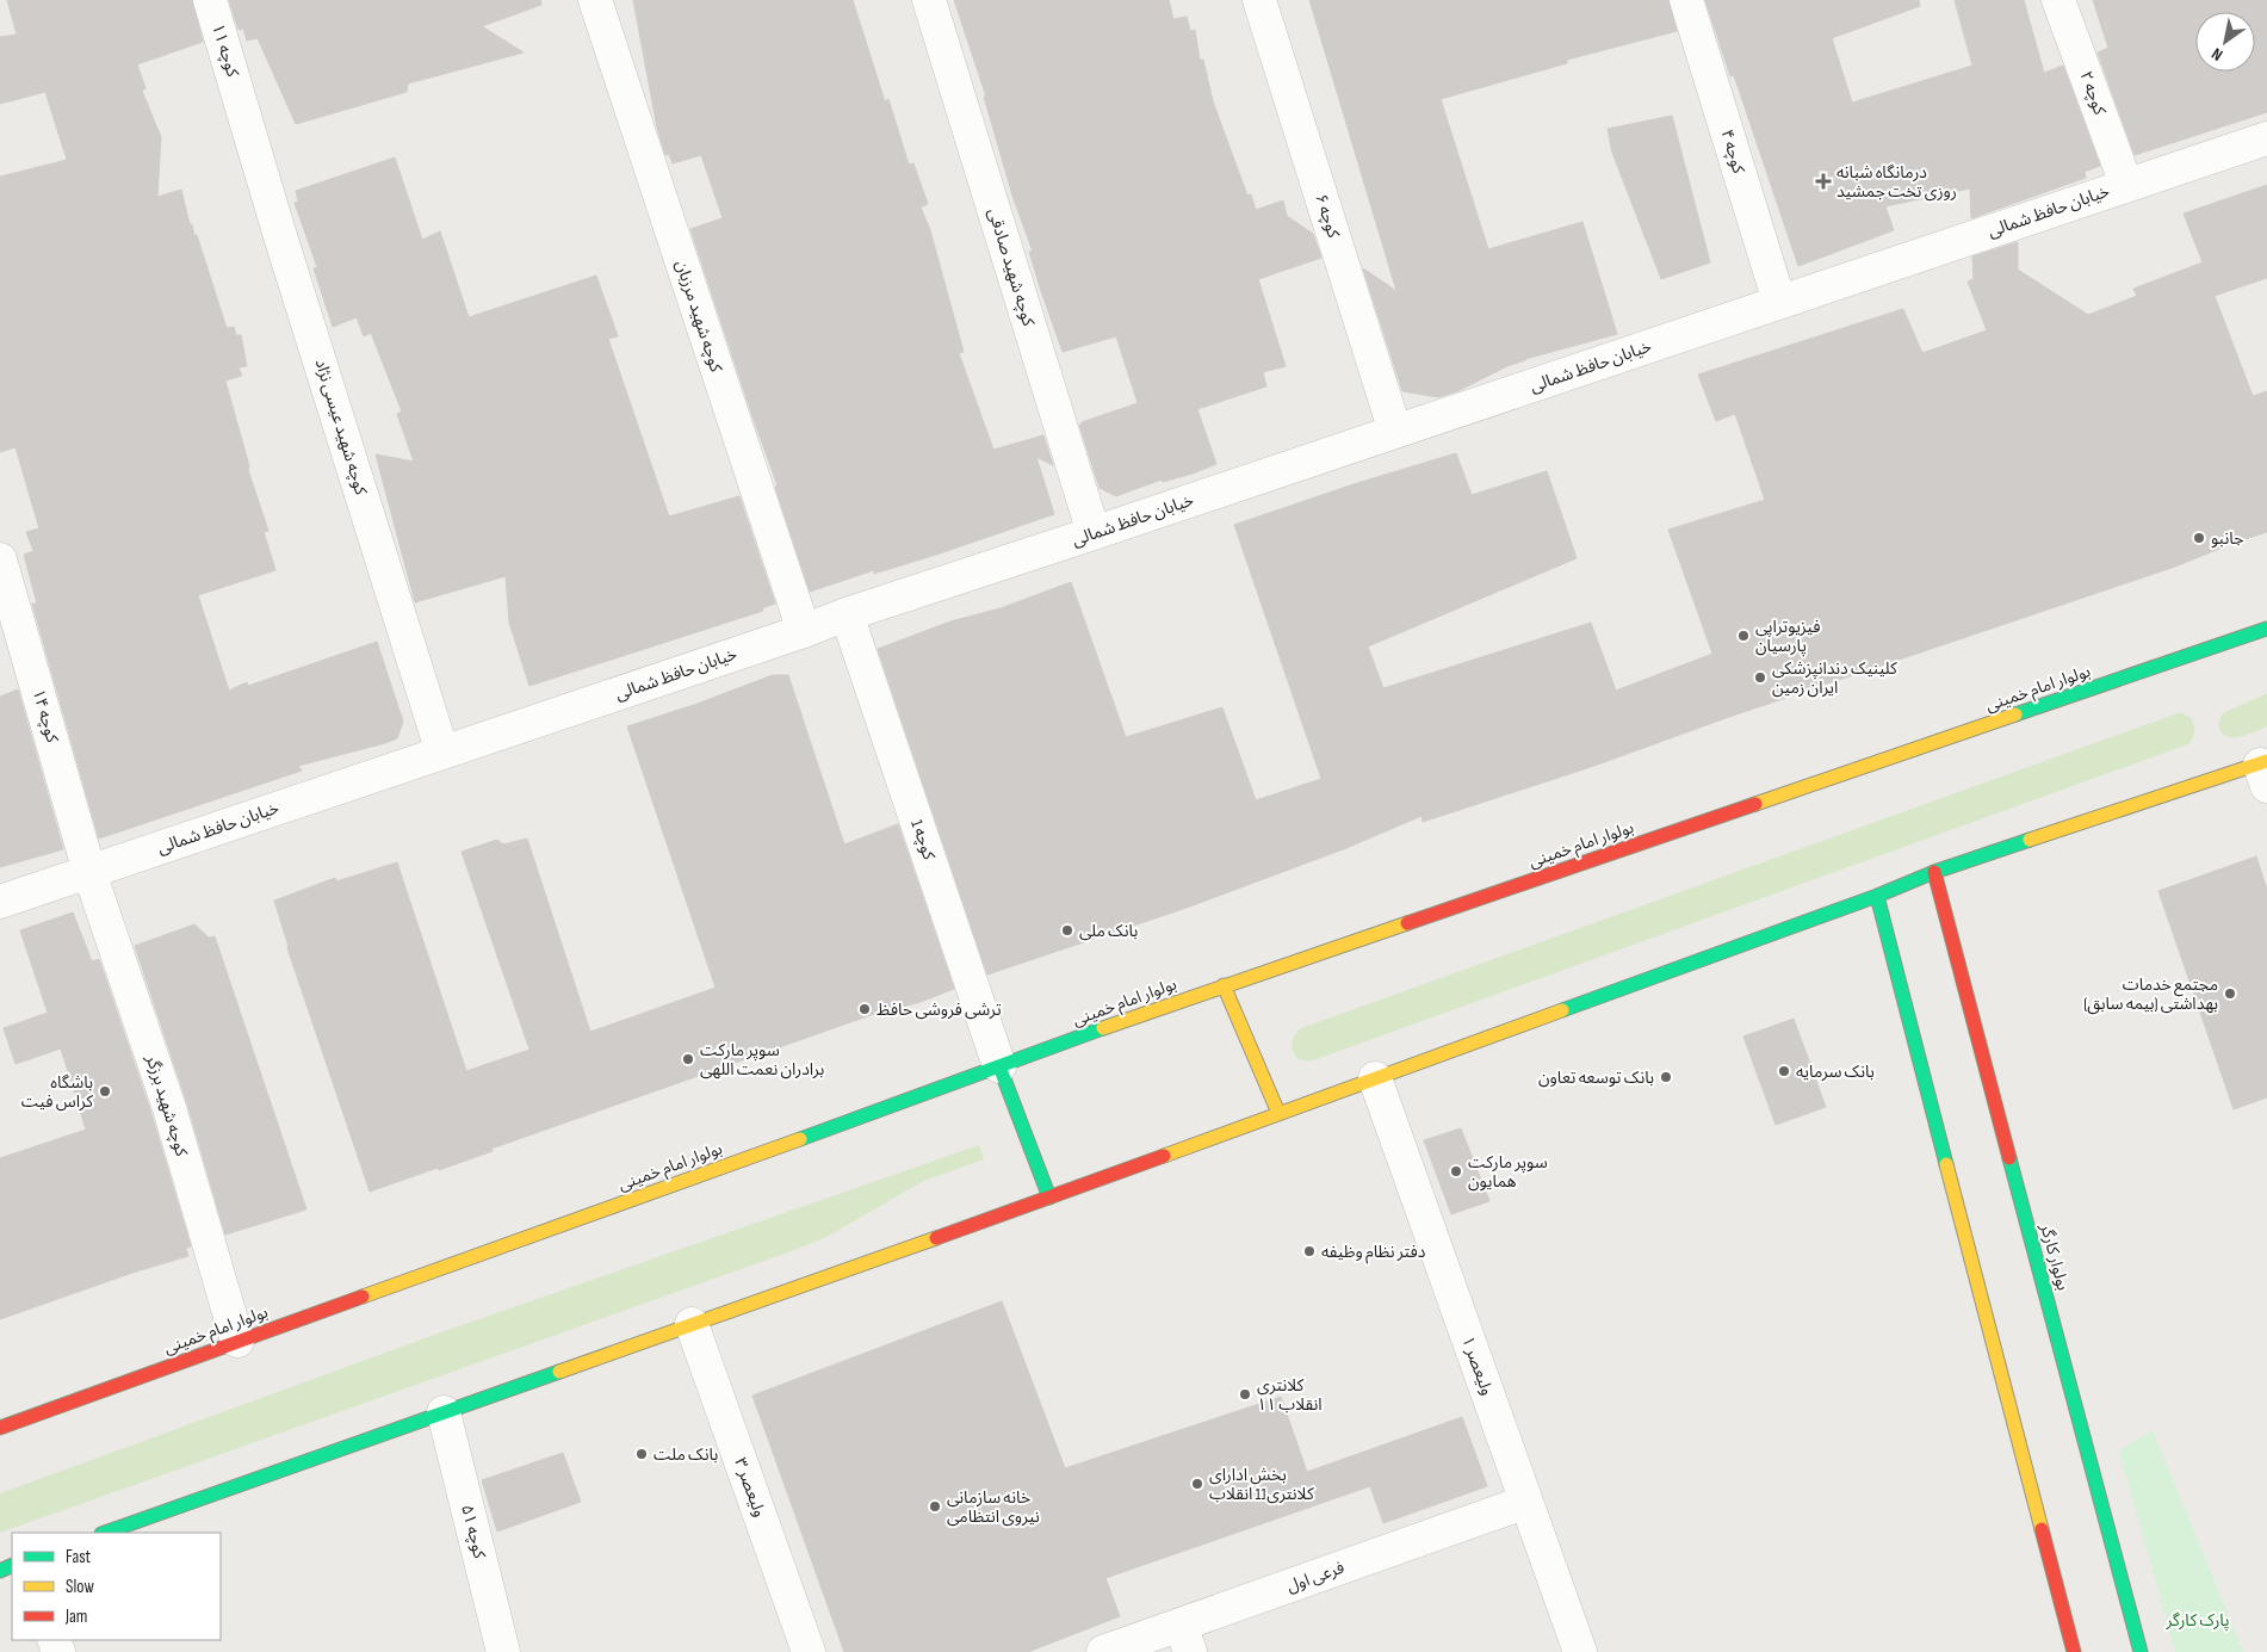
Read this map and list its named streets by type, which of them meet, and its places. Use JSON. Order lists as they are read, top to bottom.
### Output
{
  "streets": {
    "main road": ["بولوار امام خمینی", "بولوار کارگر"],
    "street": [
      "کوچه ۱۱",
      "کوچه ۲",
      "کوچه ۴",
      "خیابان حافظ شمالی",
      "کوچه ۶",
      "کوچه شهید صادقی",
      "کوچه شهید مرزبان",
      "کوچه شهید عیسی نژاد",
      "کوچه ۱۴",
      "کوچه 1",
      "کوچه شهید برزگر",
      "ولیعصر ۱",
      "ولیعصر ۳",
      "کوچه ۵۱",
      "فرعی اول"
    ]
  },
  "crossings": [
    ["کوچه ۱۱", "کوچه شهید عیسی نژاد"],
    ["کوچه ۲", "خیابان حافظ شمالی"],
    ["کوچه ۴", "خیابان حافظ شمالی"],
    ["خیابان حافظ شمالی", "کوچه ۶"],
    ["خیابان حافظ شمالی", "کوچه شهید صادقی"],
    ["خیابان حافظ شمالی", "کوچه شهید مرزبان"],
    ["خیابان حافظ شمالی", "کوچه شهید عیسی نژاد"],
    ["خیابان حافظ شمالی", "کوچه ۱۴"],
    ["خیابان حافظ شمالی", "کوچه 1"],
    ["خیابان حافظ شمالی", "کوچه شهید برزگر"],
    ["بولوار امام خمینی", "کوچه 1"],
    ["بولوار امام خمینی", "کوچه شهید برزگر"],
    ["کوچه ۱۴", "کوچه شهید برزگر"],
    ["ولیعصر ۱", "فرعی اول"]
  ],
  "parks": ["پارک کارگر"],
  "places": {
    "health": ["درمانگاه شبانه روزی تخت جمشید"],
    "other": [
      "جانبو",
      "فیزیوتراپی پارسیان",
      "کلینیک دندانپزشکی ایران زمین",
      "بانک ملی",
      "مجتمع خدمات بهداشتی (بیمه سابق)",
      "ترشی فروشی حافظ",
      "سوپر مارکت برادران نعمت اللهی",
      "بانک سرمایه",
      "بانک توسعه تعاون",
      "باشگاه کراس فیت",
      "سوپر مارکت همایون",
      "دفتر نظام وظیفه",
      "کلانتری ۱۱ انقلاب",
      "بانک ملت",
      "بخش ادارای کلانتری11 انقلاب",
      "خانه سازمانی نیروی انتظامی"
    ]
  },
  "legend": ["Fast", "Slow", "Jam"],
  "north": "bottom left"
}
